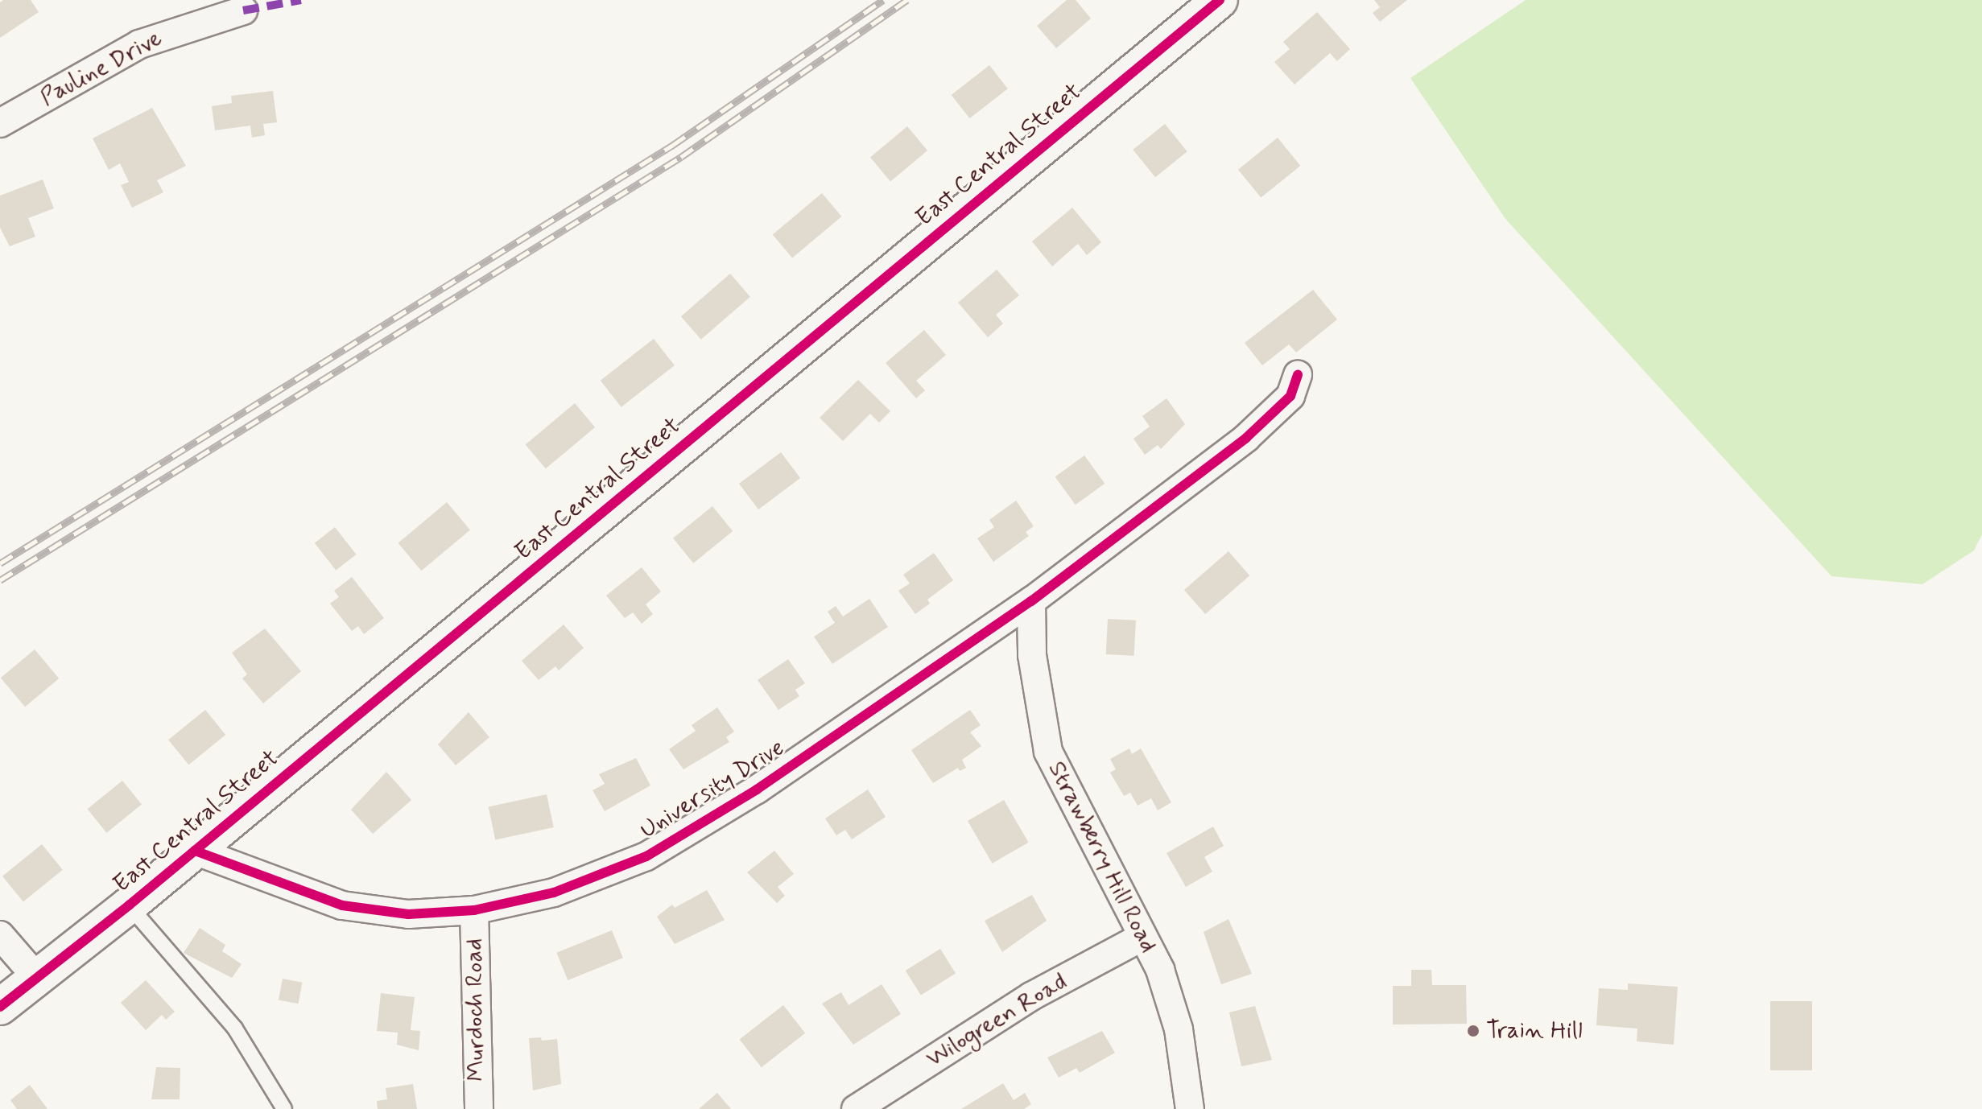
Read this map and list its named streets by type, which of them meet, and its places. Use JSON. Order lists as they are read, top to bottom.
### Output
{
  "streets": {
    "main road": ["East Central Street"],
    "street": [
      "Pauline Drive",
      "University Drive",
      "Strawberry Hill Road",
      "Murdoch Road",
      "Wilogreen Road"
    ]
  },
  "crossings": [
    ["East Central Street", "University Drive"],
    ["University Drive", "Strawberry Hill Road"],
    ["University Drive", "Murdoch Road"],
    ["Strawberry Hill Road", "Wilogreen Road"]
  ],
  "places": ["Train Hill"]
}
